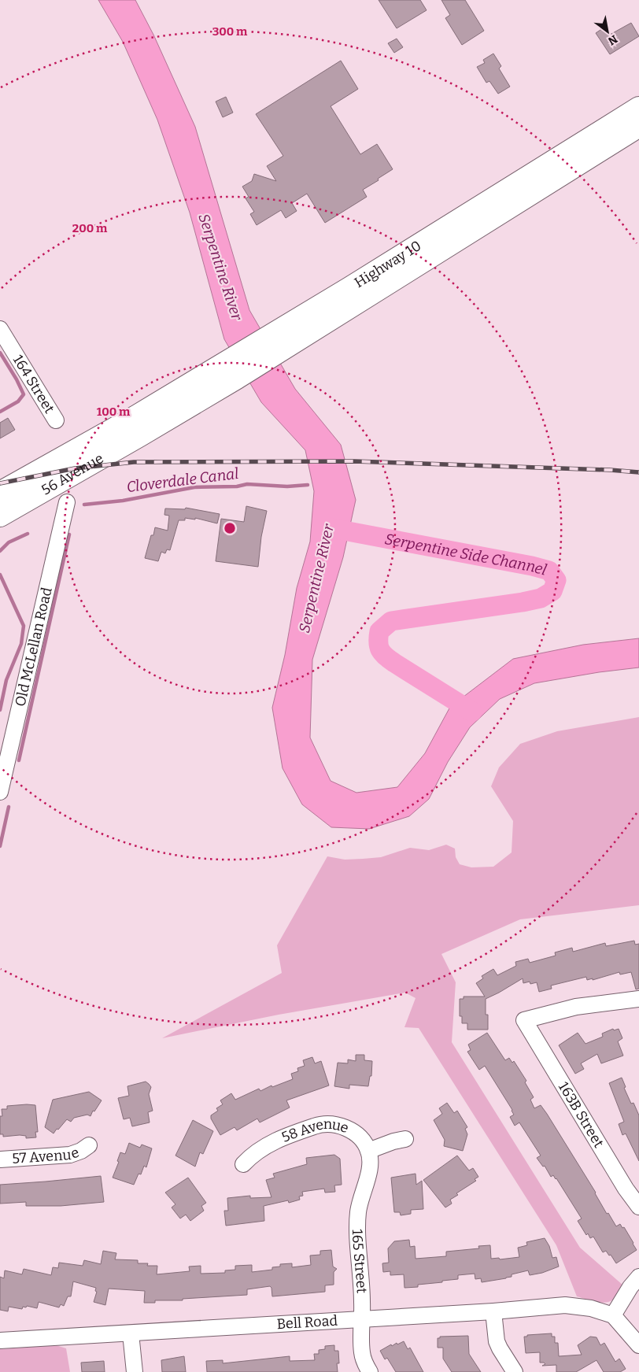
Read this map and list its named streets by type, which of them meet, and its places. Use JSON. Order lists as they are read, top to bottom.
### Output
{
  "streets": {
    "highway": ["Highway 10", "56 Avenue"],
    "street": [
      "164 Street",
      "Old McLellan Road",
      "163B Street",
      "58 Avenue",
      "57 Avenue",
      "165 Street",
      "Bell Road"
    ]
  },
  "crossings": [
    ["Highway 10", "56 Avenue"],
    ["58 Avenue", "165 Street"],
    ["165 Street", "Bell Road"]
  ],
  "water": ["Serpentine River", "Cloverdale Canal", "Serpentine Side Channel"],
  "north": "bottom right",
  "rings": ["300 m", "200 m", "100 m"]
}
